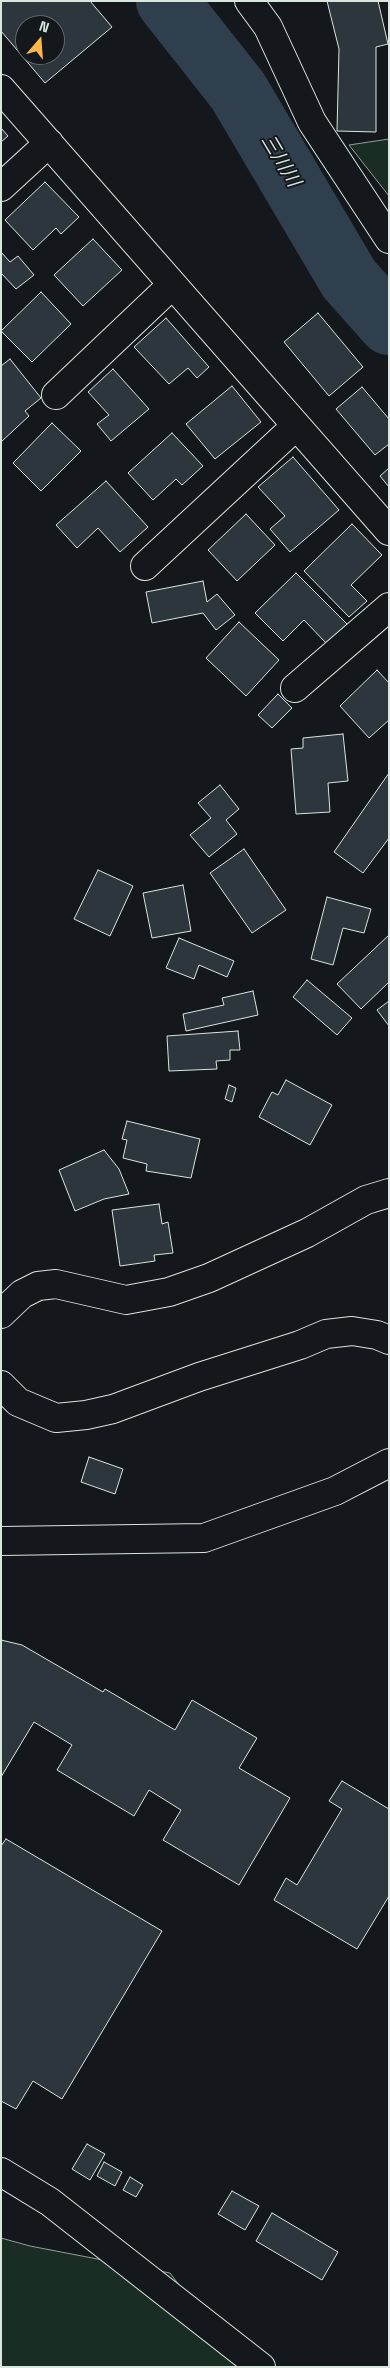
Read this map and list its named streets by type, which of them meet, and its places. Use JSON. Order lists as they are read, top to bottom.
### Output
{
  "water": ["三川川"],
  "north": "top"
}
